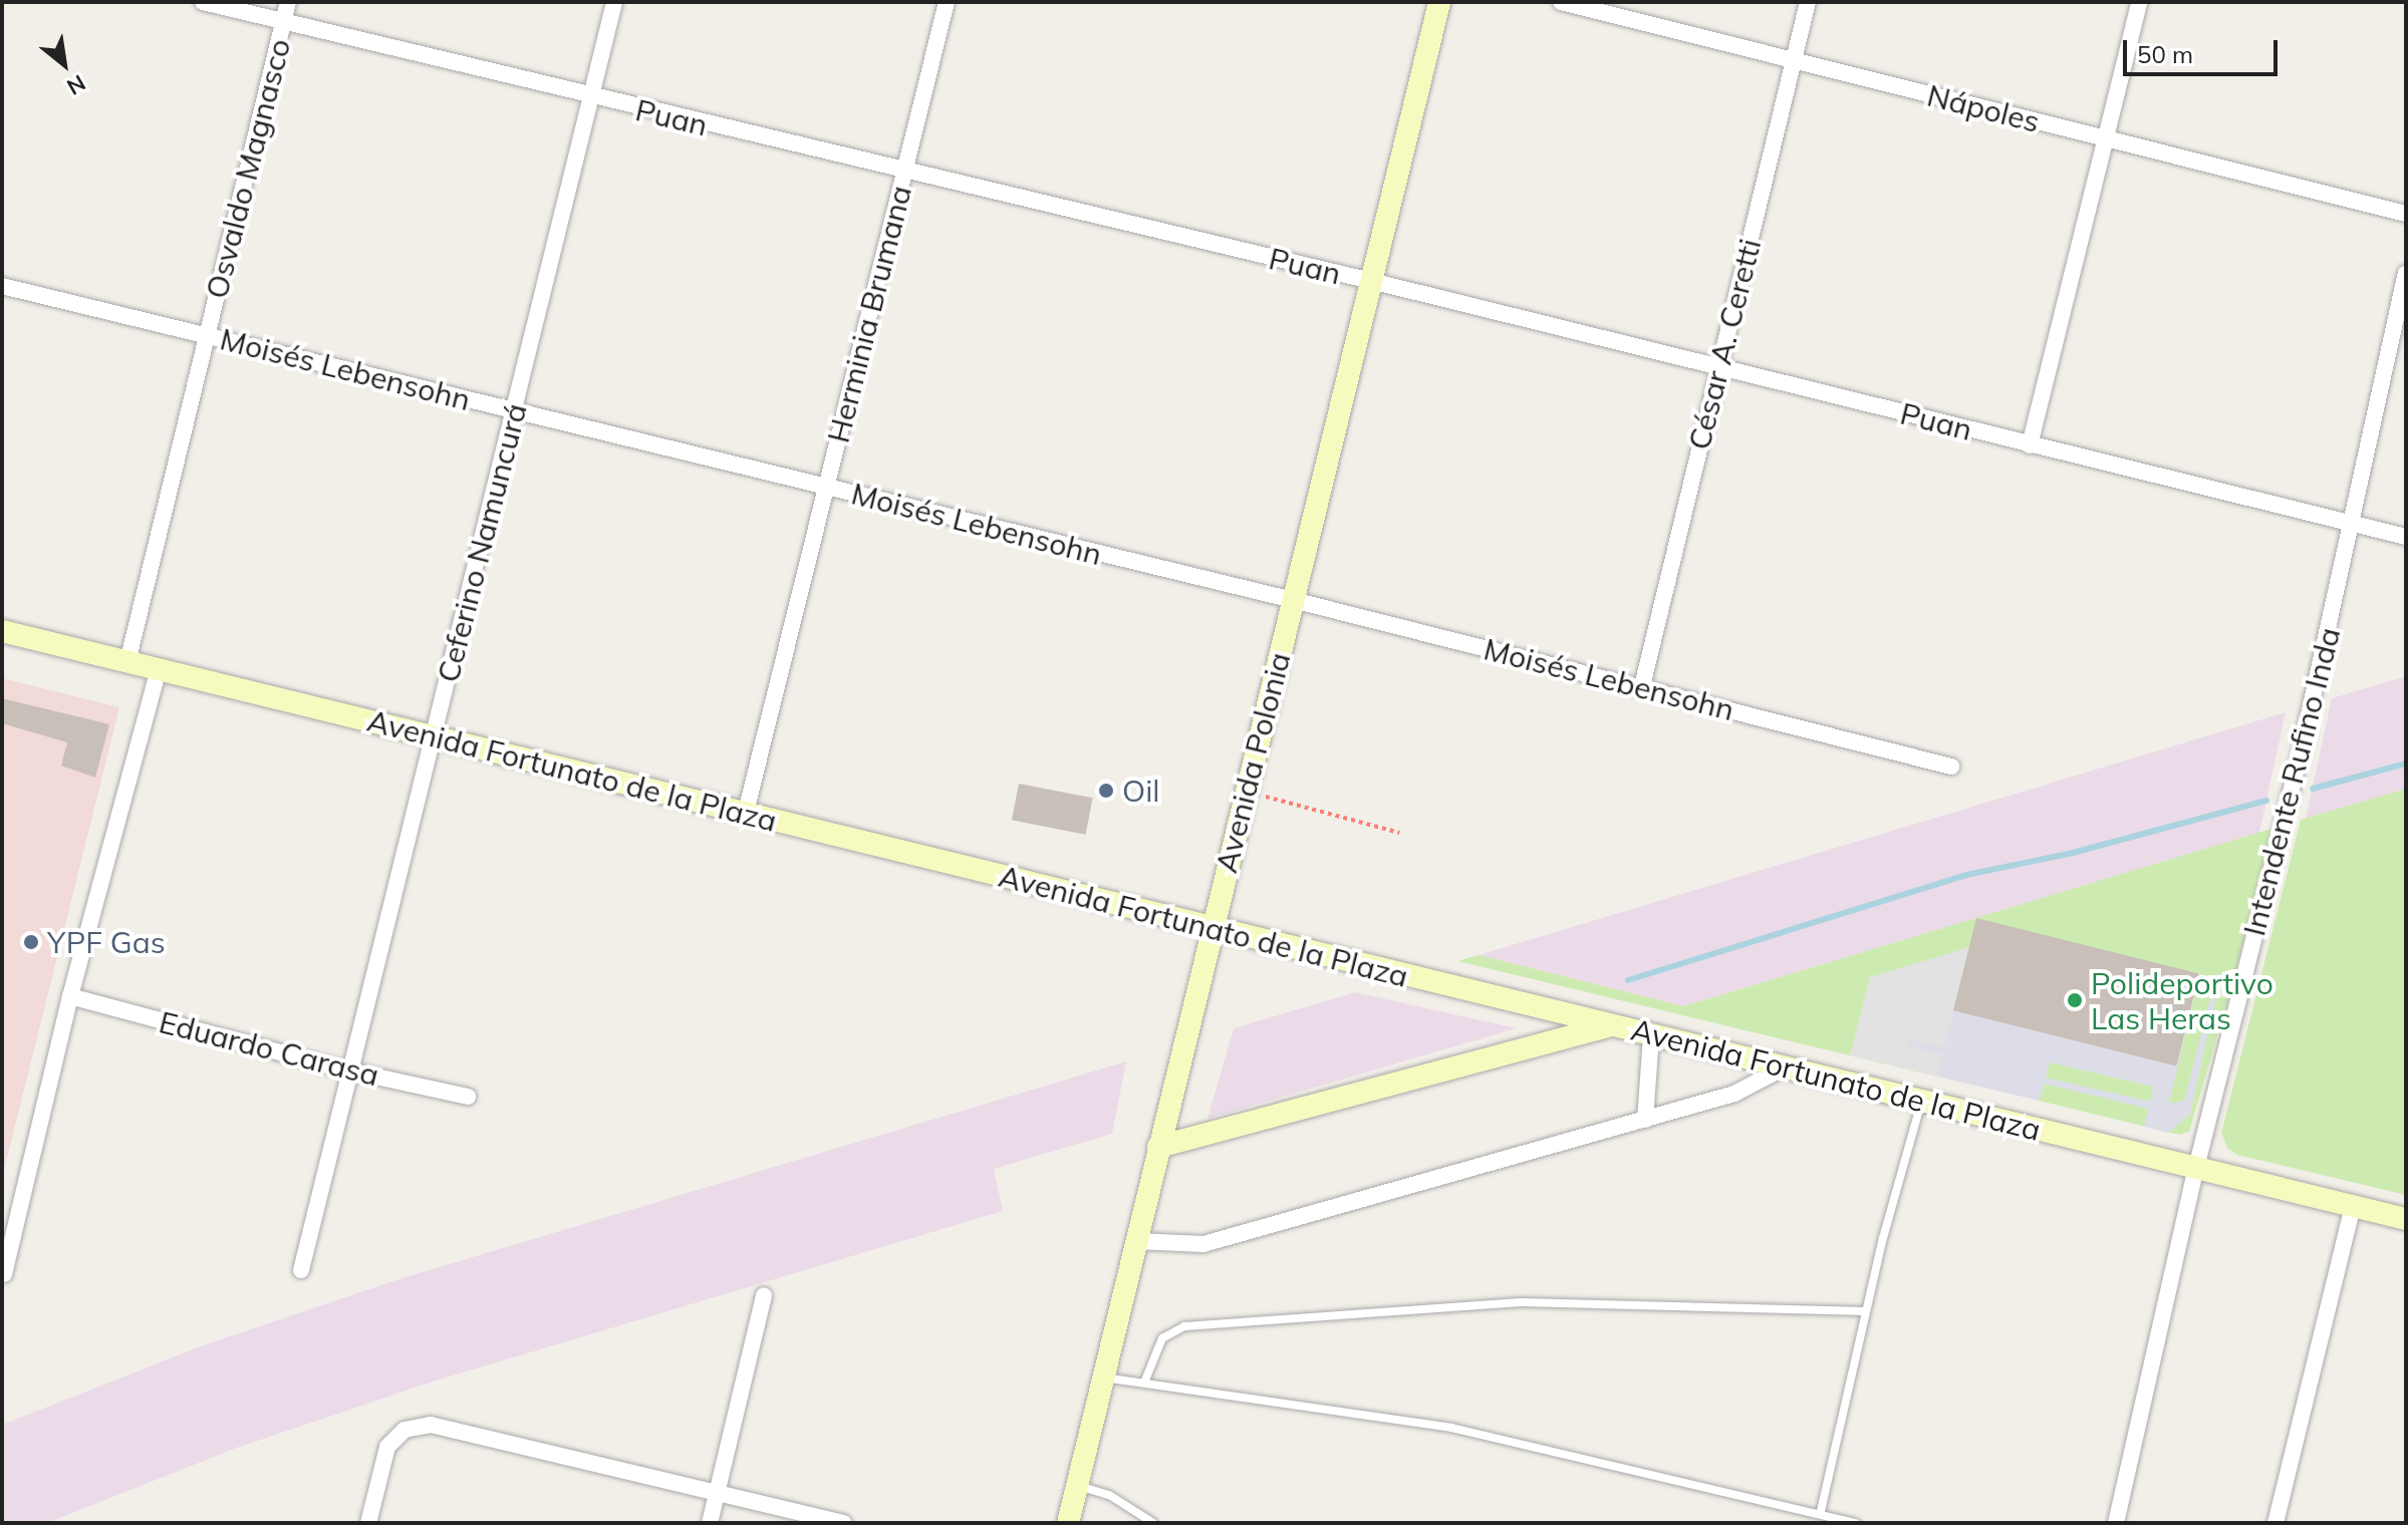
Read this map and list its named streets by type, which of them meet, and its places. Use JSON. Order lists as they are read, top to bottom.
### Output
{
  "streets": {
    "main road": ["Avenida Polonia", "Avenida Fortunato de la Plaza"],
    "street": [
      "Nápoles",
      "Puan",
      "Osvaldo Magnasco",
      "Herminia Brumana",
      "César A. Ceretti",
      "Moisés Lebensohn",
      "Ceferino Namuncurá",
      "Intendente Rufino Inda",
      "Eduardo Carasa"
    ]
  },
  "crossings": [
    ["Nápoles", "César A. Ceretti"],
    ["Puan", "Osvaldo Magnasco"],
    ["Puan", "Herminia Brumana"],
    ["Puan", "César A. Ceretti"],
    ["Puan", "Ceferino Namuncurá"],
    ["Puan", "Avenida Polonia"],
    ["Puan", "Intendente Rufino Inda"],
    ["Osvaldo Magnasco", "Moisés Lebensohn"],
    ["Osvaldo Magnasco", "Avenida Fortunato de la Plaza"],
    ["Herminia Brumana", "Moisés Lebensohn"],
    ["Herminia Brumana", "Avenida Fortunato de la Plaza"],
    ["César A. Ceretti", "Moisés Lebensohn"],
    ["Moisés Lebensohn", "Ceferino Namuncurá"],
    ["Moisés Lebensohn", "Avenida Polonia"],
    ["Ceferino Namuncurá", "Avenida Fortunato de la Plaza"],
    ["Ceferino Namuncurá", "Eduardo Carasa"],
    ["Avenida Polonia", "Avenida Fortunato de la Plaza"],
    ["Avenida Fortunato de la Plaza", "Intendente Rufino Inda"]
  ],
  "places": ["Oil", "YPF Gas", "Polideportivo Las Heras"],
  "scale_bar": "50 m",
  "north": "bottom right"
}
